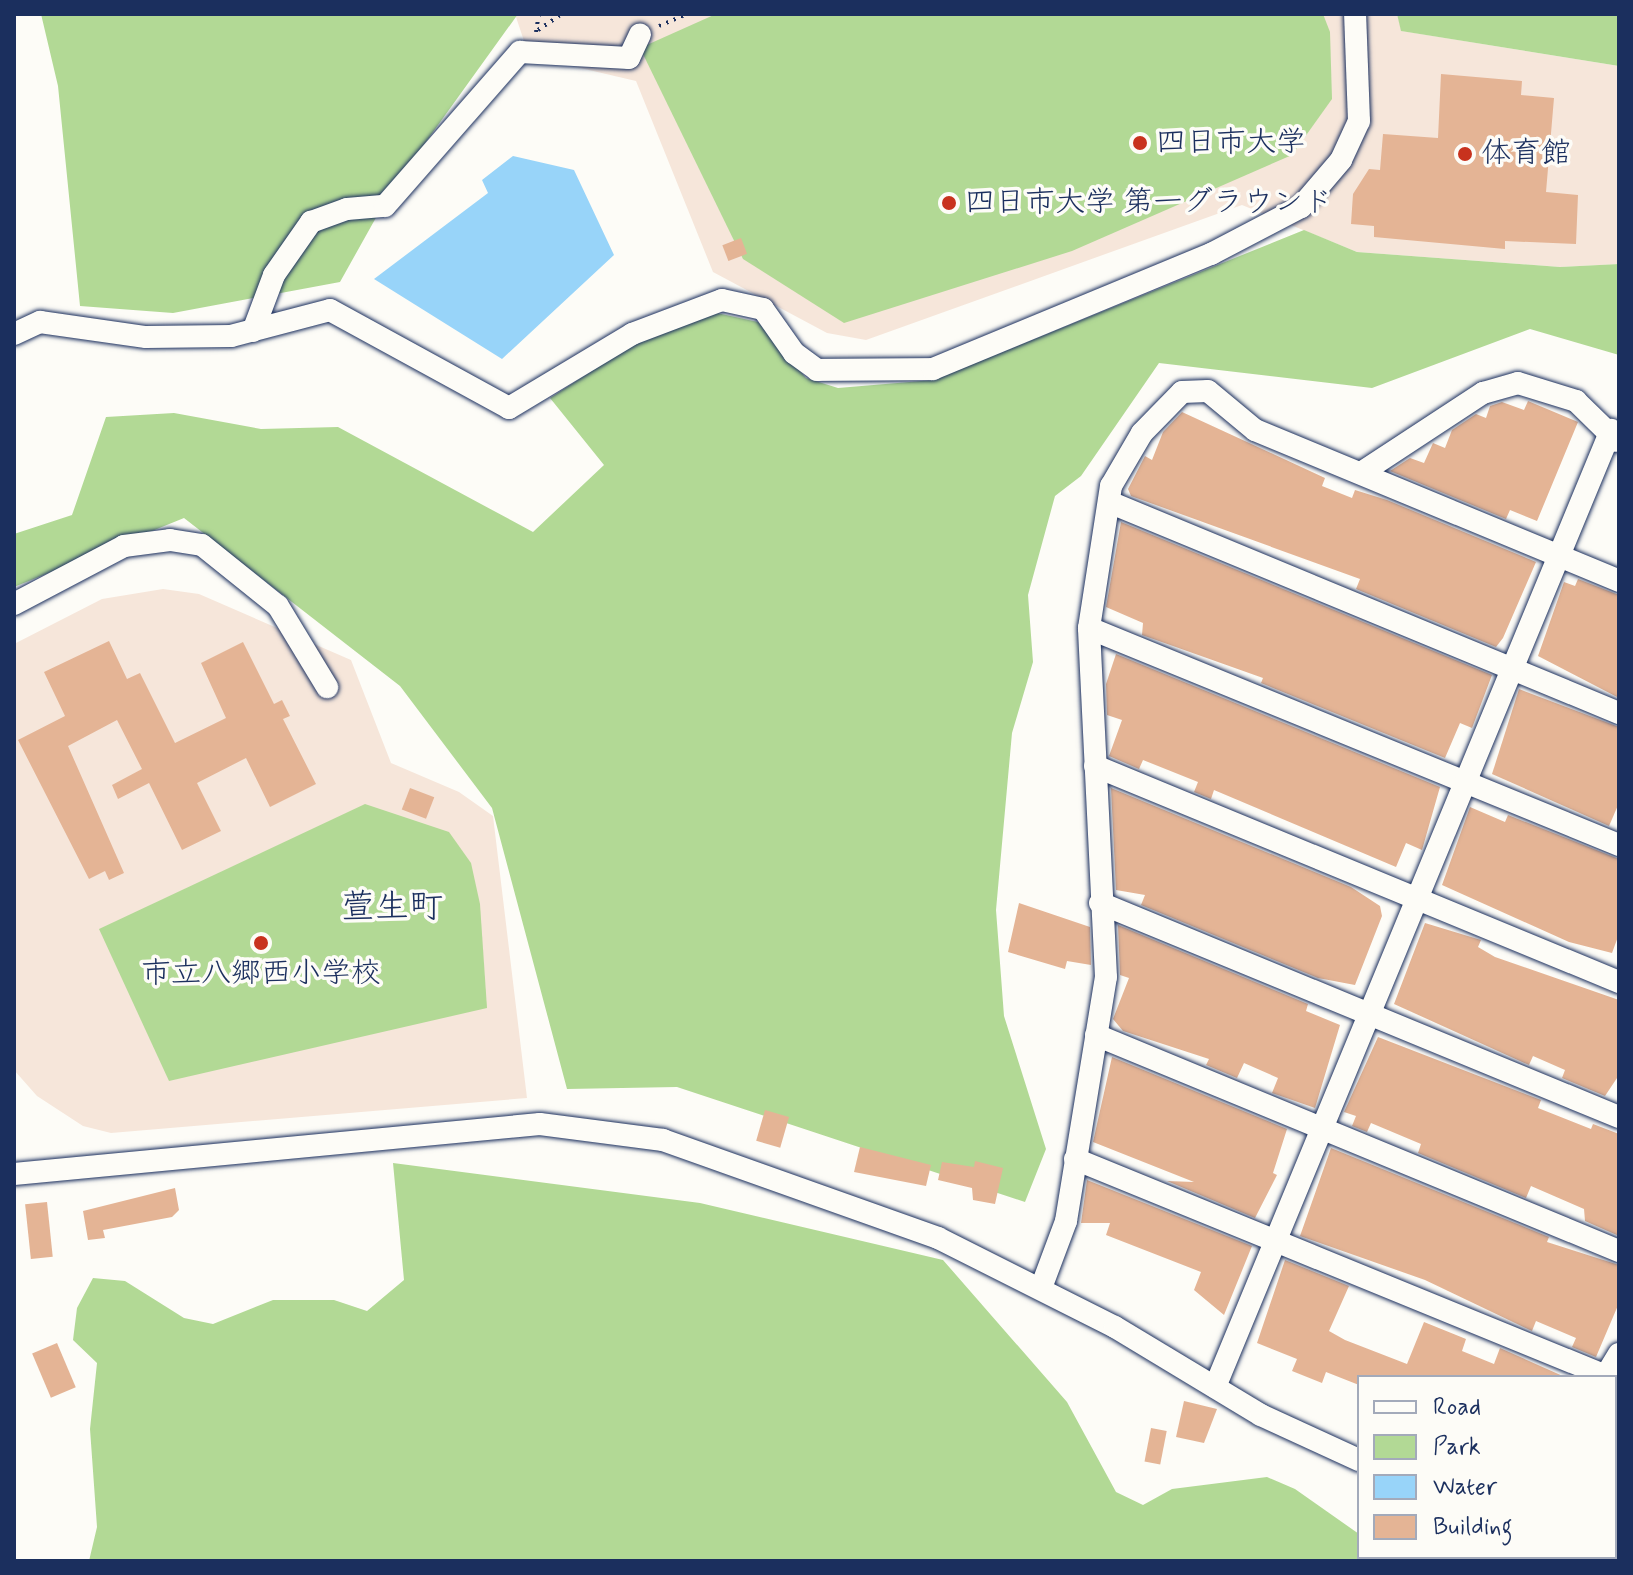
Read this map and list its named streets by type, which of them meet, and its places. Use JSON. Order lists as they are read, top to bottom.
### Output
{
  "districts": ["萱生町"],
  "places": [
    "四日市大学",
    "体育館",
    "四日市大学 第一グラウンド",
    "市立八郷西小学校"
  ],
  "legend": [
    "Road",
    "Park",
    "Water",
    "Building"
  ]
}
